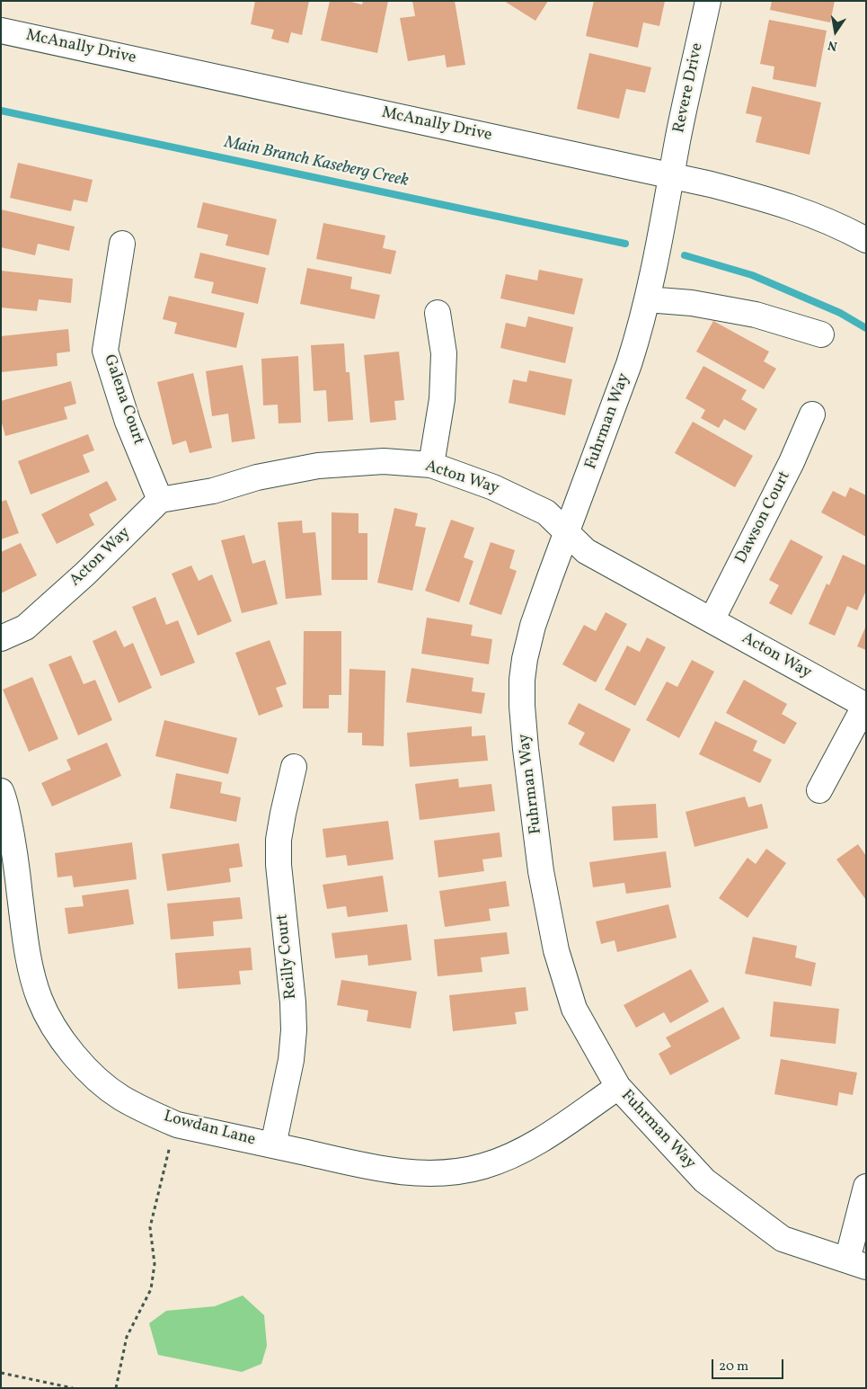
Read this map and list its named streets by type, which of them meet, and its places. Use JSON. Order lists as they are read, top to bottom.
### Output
{
  "streets": {
    "street": [
      "McAnally Drive",
      "Revere Drive",
      "Galena Court",
      "Fuhrman Way",
      "Acton Way",
      "Dawson Court",
      "Reilly Court",
      "Lowdan Lane"
    ]
  },
  "crossings": [
    ["McAnally Drive", "Revere Drive"],
    ["McAnally Drive", "Fuhrman Way"],
    ["Revere Drive", "Fuhrman Way"],
    ["Galena Court", "Acton Way"],
    ["Fuhrman Way", "Acton Way"],
    ["Fuhrman Way", "Lowdan Lane"],
    ["Acton Way", "Dawson Court"],
    ["Reilly Court", "Lowdan Lane"]
  ],
  "water": ["Main Branch Kaseberg Creek"],
  "scale_bar": "20 m",
  "north": "bottom"
}
